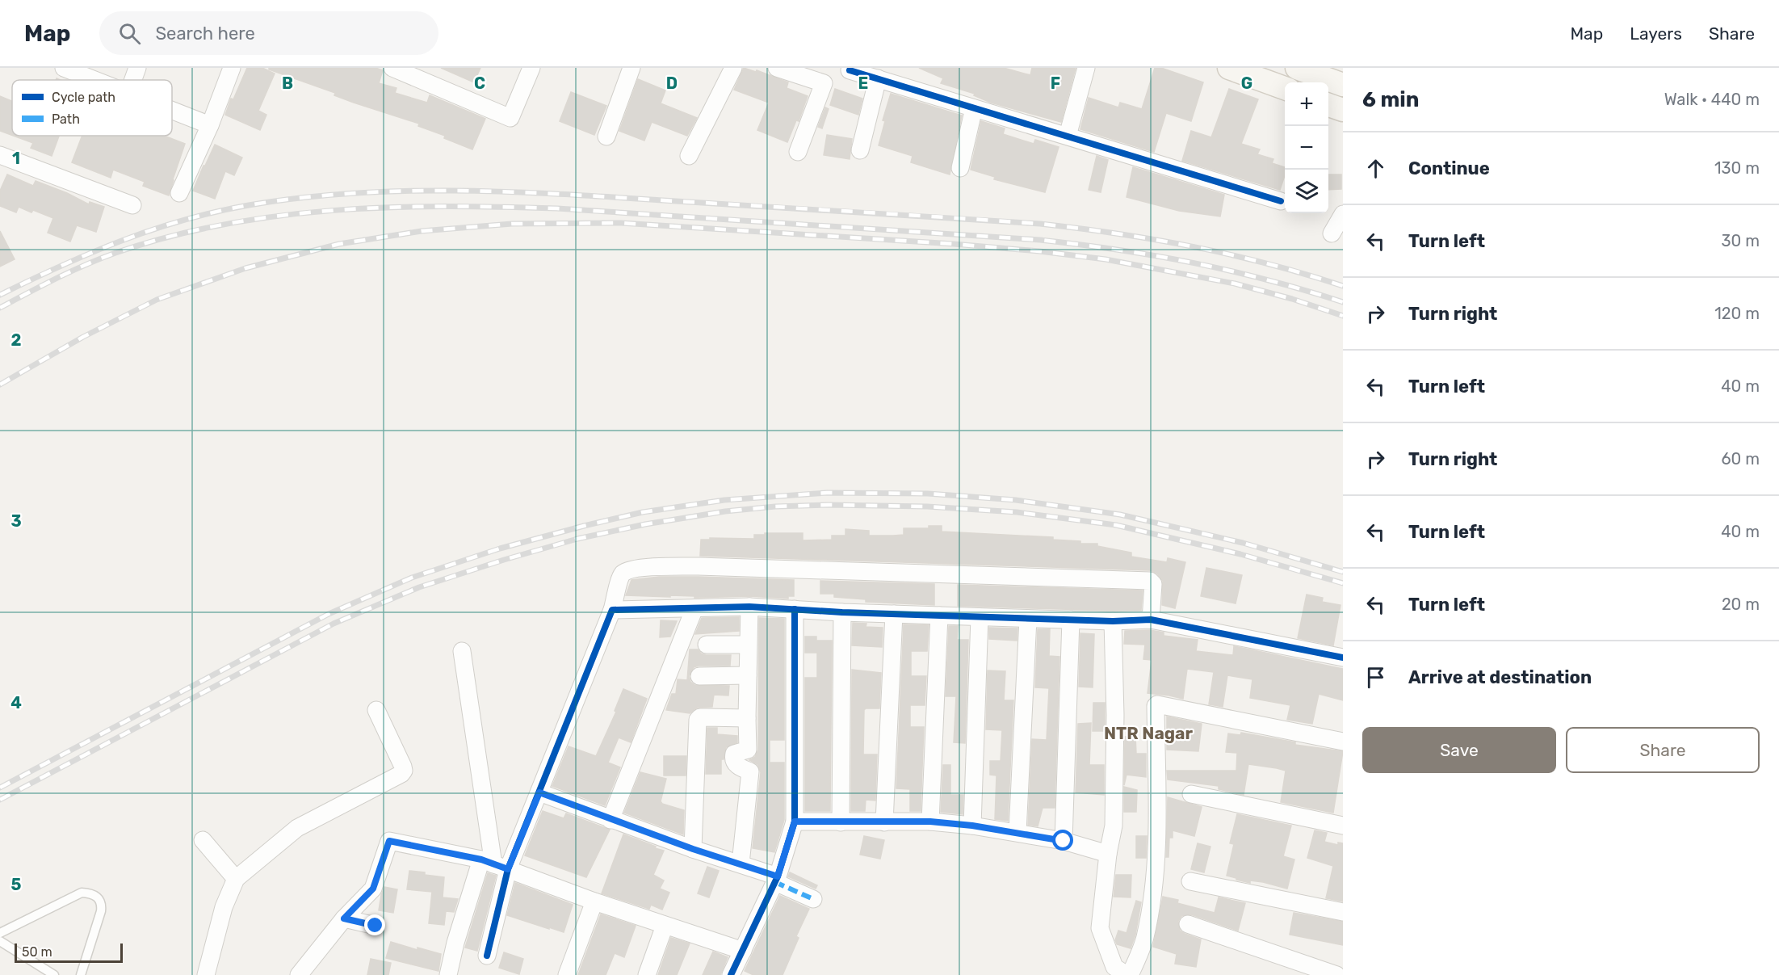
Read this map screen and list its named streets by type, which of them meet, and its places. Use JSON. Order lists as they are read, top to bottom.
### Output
{
  "districts": ["NTR Nagar"],
  "legend": ["Cycle path", "Path"],
  "scale_bar": "50 m",
  "page": {
    "header": "Map",
    "search": "Search here",
    "nav": ["Map", "Layers", "Share"],
    "heading": ["6 min", "Walk · 440 m"],
    "map_buttons": ["+", "−"],
    "list": [
      ["Continue", "130 m"],
      ["Turn left", "30 m"],
      ["Turn right", "120 m"],
      ["Turn left", "40 m"],
      ["Turn right", "60 m"],
      ["Turn left", "40 m"],
      ["Turn left", "20 m"],
      "Arrive at destination"
    ],
    "buttons": ["Save", "Share"],
    "scale": "50 m"
  },
  "grid": {
    "columns": [
      "B",
      "C",
      "D",
      "E",
      "F",
      "G"
    ],
    "rows": [
      "1",
      "2",
      "3",
      "4",
      "5"
    ]
  }
}
